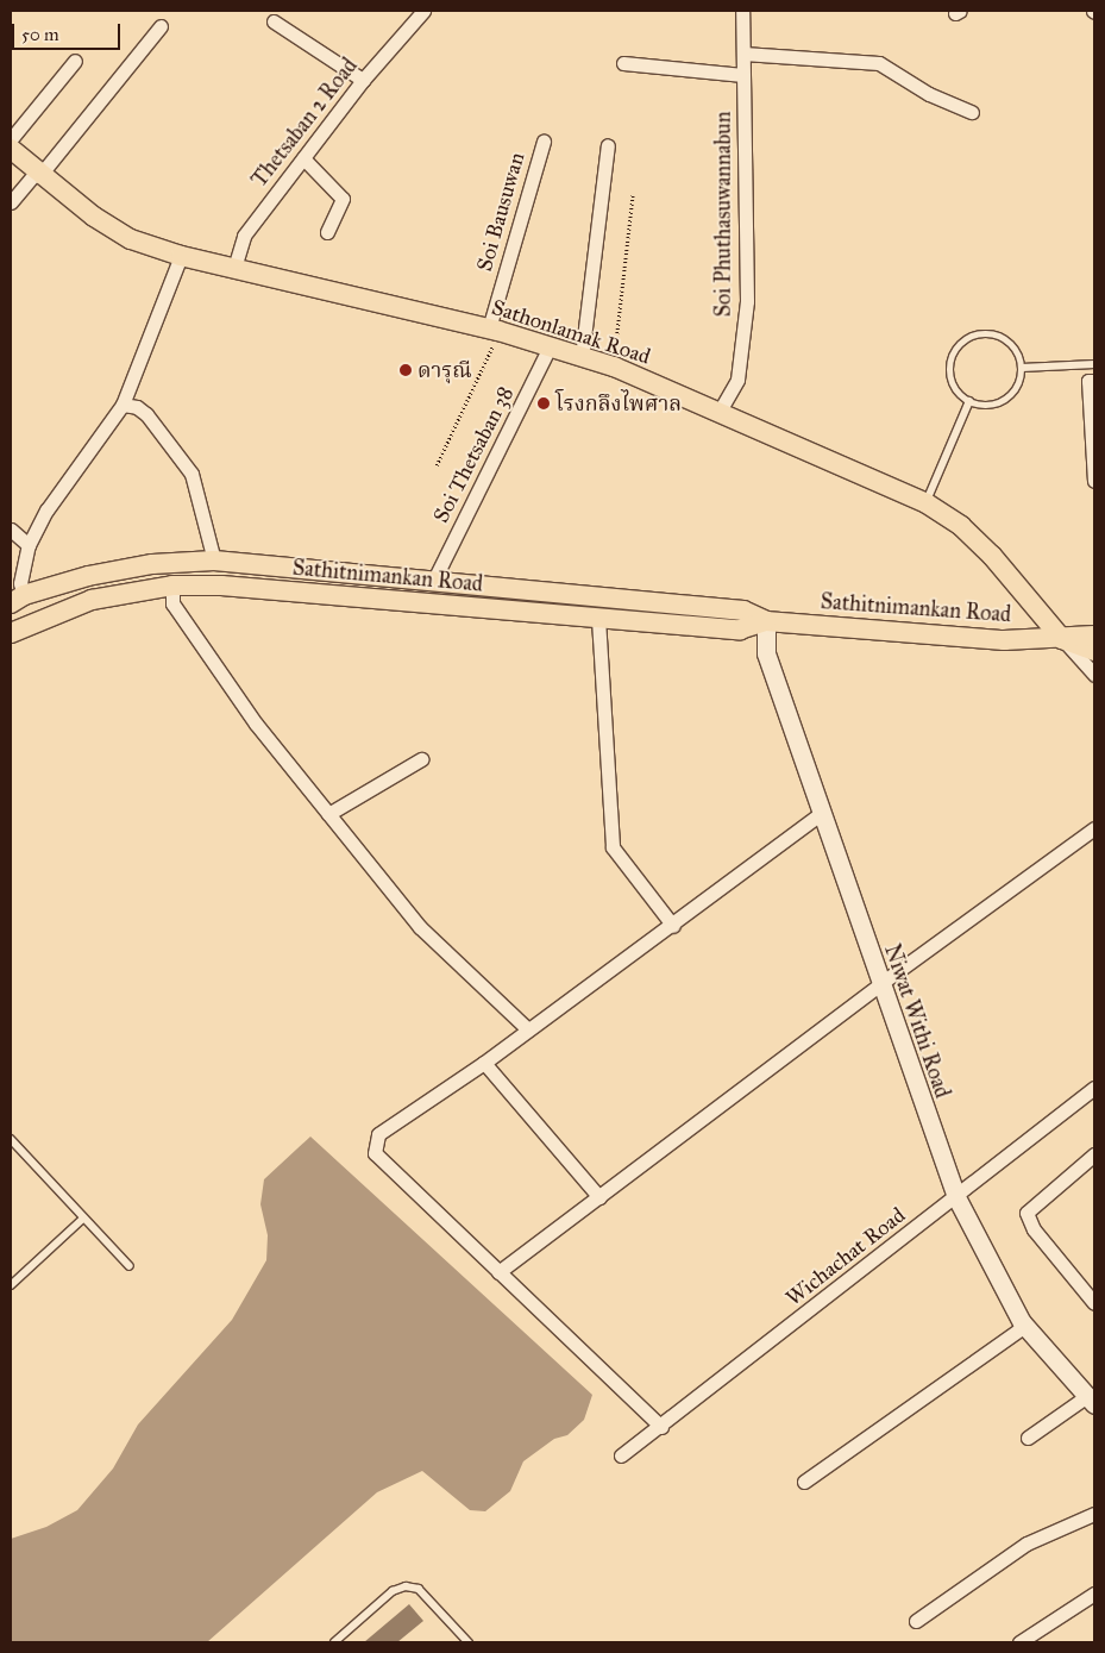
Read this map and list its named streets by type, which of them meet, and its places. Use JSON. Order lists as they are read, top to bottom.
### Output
{
  "streets": {
    "main road": ["Sathonlamak Road", "Sathitnimankan Road", "Niwat Withi Road"],
    "street": [
      "Thetsaban 2 Road",
      "Soi Bausuwan",
      "Soi Phuthasuwannabun",
      "Soi Thetsaban 38",
      "Wichachat Road"
    ]
  },
  "crossings": [
    ["Thetsaban 2 Road", "Sathonlamak Road"],
    ["Soi Bausuwan", "Sathonlamak Road"],
    ["Soi Phuthasuwannabun", "Sathonlamak Road"],
    ["Sathonlamak Road", "Soi Thetsaban 38"],
    ["Sathonlamak Road", "Sathitnimankan Road"],
    ["Soi Thetsaban 38", "Sathitnimankan Road"],
    ["Sathitnimankan Road", "Niwat Withi Road"],
    ["Niwat Withi Road", "Wichachat Road"]
  ],
  "places": ["ดารุณี", "โรงกลึงไพศาล"],
  "scale_bar": "50 m"
}
